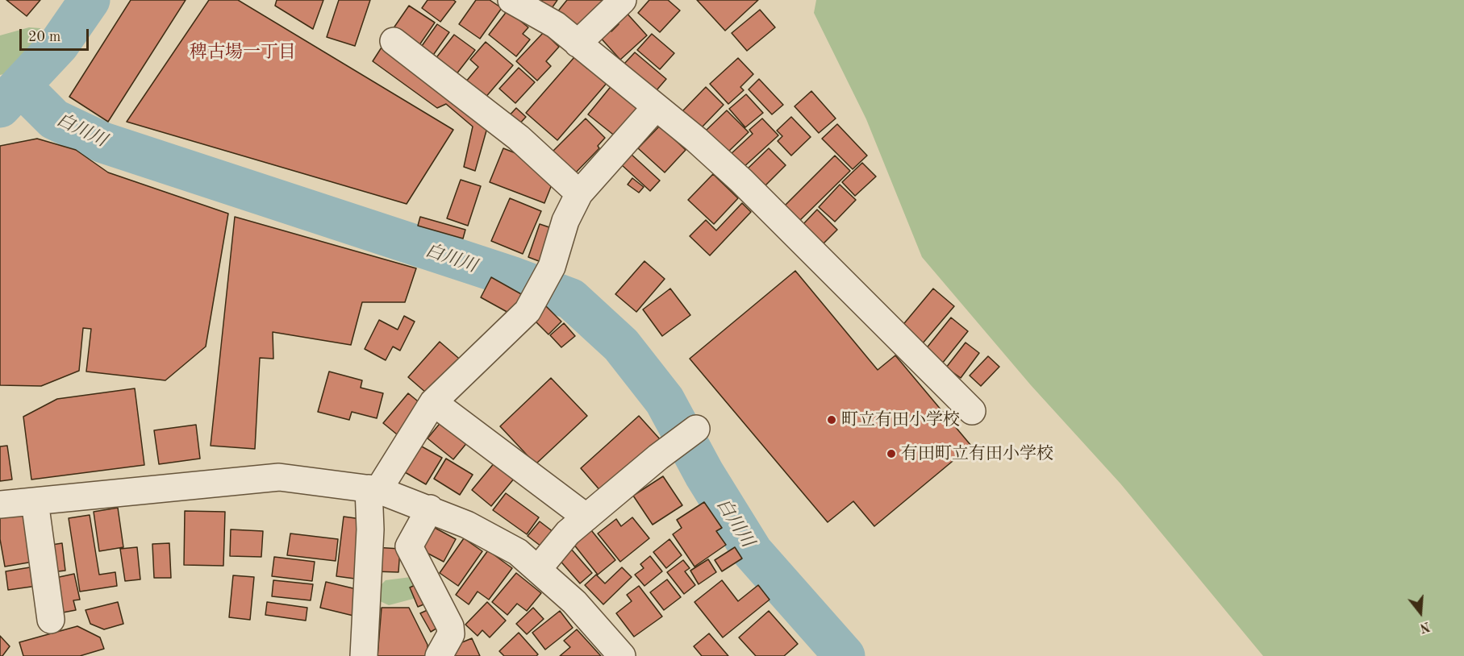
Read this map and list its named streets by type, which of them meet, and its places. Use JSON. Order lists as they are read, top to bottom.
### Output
{
  "districts": ["稗古場一丁目"],
  "water": ["白川川"],
  "places": ["町立有田小学校", "有田町立有田小学校"],
  "scale_bar": "20 m",
  "north": "bottom"
}
